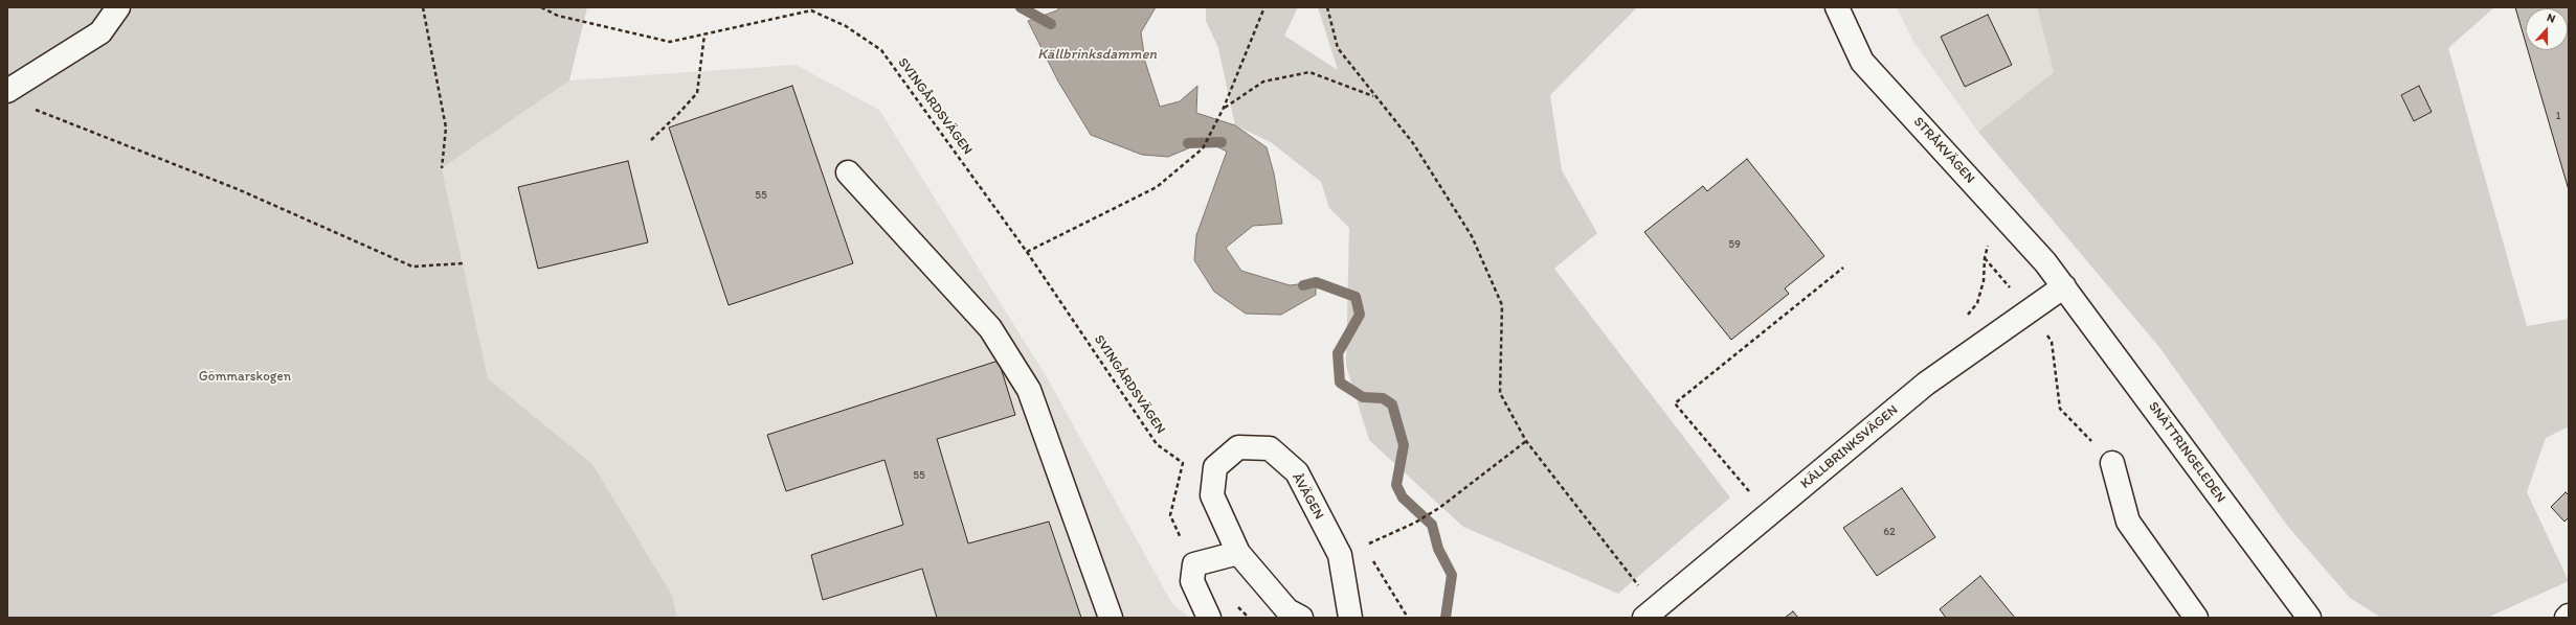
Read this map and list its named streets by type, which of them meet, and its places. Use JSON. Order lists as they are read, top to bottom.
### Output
{
  "streets": {
    "street": [
      "STRÅKVÄGEN",
      "KÄLLBRINKSVÄGEN",
      "SNÄTTRINGELEDEN",
      "ÅVÄGEN"
    ],
    "path": ["SVINGÅRDSVÄGEN"]
  },
  "crossings": [
    ["STRÅKVÄGEN", "KÄLLBRINKSVÄGEN"],
    ["STRÅKVÄGEN", "SNÄTTRINGELEDEN"],
    ["KÄLLBRINKSVÄGEN", "SNÄTTRINGELEDEN"]
  ],
  "water": ["Källbrinksdammen"],
  "parks": ["Gömmarskogen"],
  "house_numbers": [
    "1",
    "55",
    "59",
    "55",
    "62"
  ],
  "north": "top"
}
